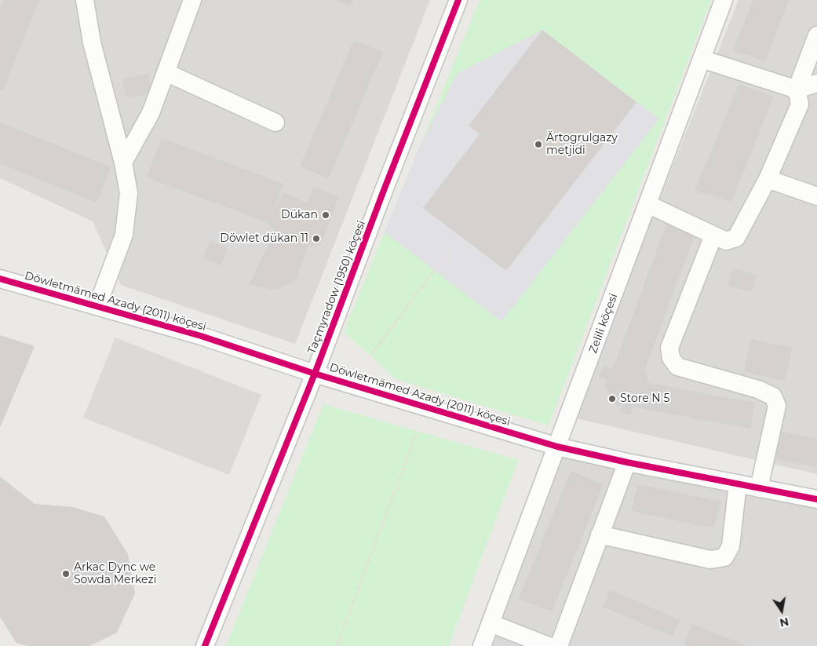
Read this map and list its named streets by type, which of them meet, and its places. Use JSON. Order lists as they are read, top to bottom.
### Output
{
  "streets": {
    "street": ["Taçmyradow (1950) köçesi", "Döwletmämed Azady (2011) köçesi", "Zelili köçesi"]
  },
  "crossings": [
    ["Taçmyradow (1950) köçesi", "Döwletmämed Azady (2011) köçesi"],
    ["Döwletmämed Azady (2011) köçesi", "Zelili köçesi"]
  ],
  "places": [
    "Ärtogrulgazy metjidi",
    "Dükan",
    "Döwlet dükan 11",
    "Store N 5",
    "Arkac Dync we Sowda Merkezi"
  ],
  "north": "bottom"
}
